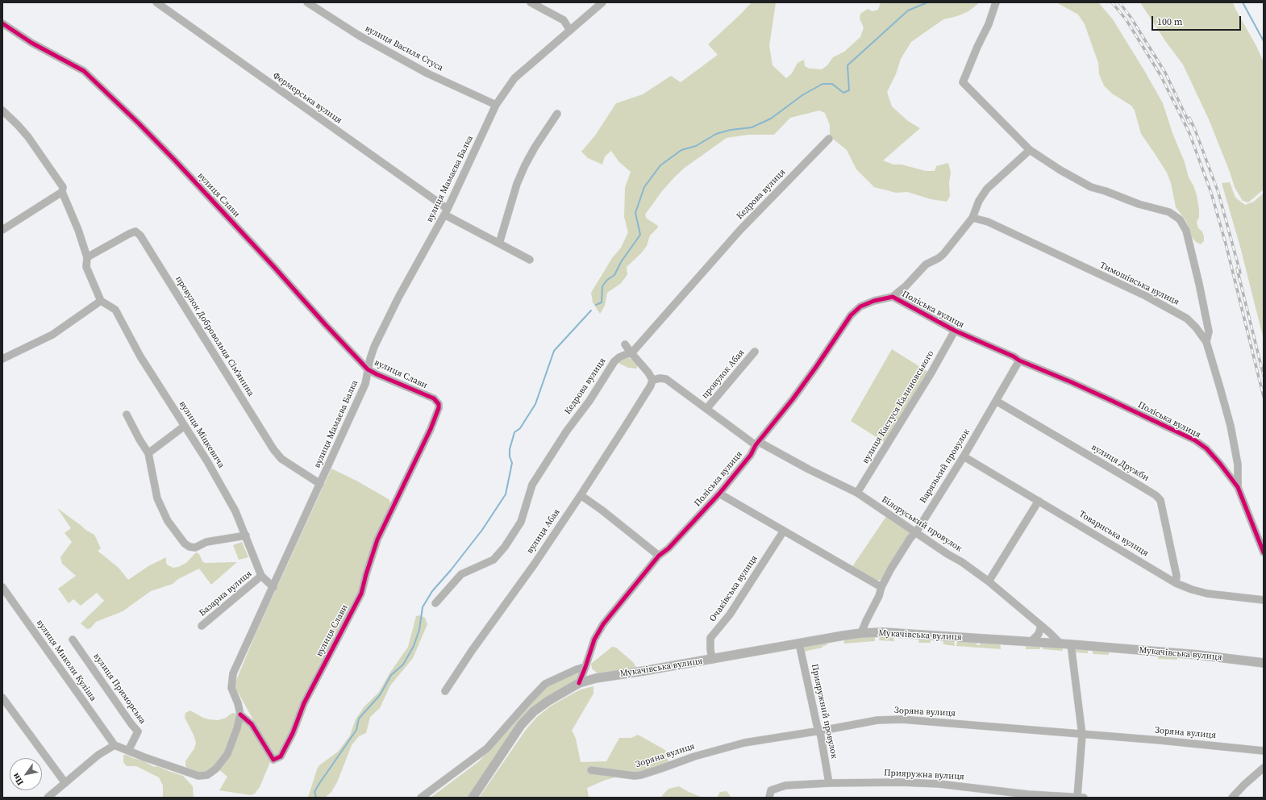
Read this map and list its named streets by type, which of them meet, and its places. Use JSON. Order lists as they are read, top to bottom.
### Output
{
  "streets": {
    "street": [
      "вулиця Василя Стуса",
      "Фермерська вулиця",
      "вулиця Мамаєва Балка",
      "Кедрова вулиця",
      "вулиця Слави",
      "Тимошівська вулиця",
      "Поліська вулиця",
      "провулок Добровольця Сім'янина",
      "провулок Абая",
      "вулиця Кастуся Калиновського",
      "вулиця Міцкевича",
      "вулиця Дружби",
      "Варязький провулок",
      "Білоруський провулок",
      "вулиця Абая",
      "Товариська вулиця",
      "Очаківська вулиця",
      "Базарна вулиця",
      "Мукачівська вулиця",
      "вулиця Миколи Куліша",
      "вулиця Приморська",
      "Прияружний провулок",
      "Зоряна вулиця",
      "Прияружна вулиця"
    ]
  },
  "crossings": [
    ["вулиця Василя Стуса", "вулиця Мамаєва Балка"],
    ["Фермерська вулиця", "вулиця Мамаєва Балка"],
    ["вулиця Мамаєва Балка", "вулиця Слави"],
    ["вулиця Мамаєва Балка", "провулок Добровольця Сім'янина"],
    ["вулиця Мамаєва Балка", "вулиця Міцкевича"],
    ["вулиця Мамаєва Балка", "вулиця Миколи Куліша"],
    ["вулиця Мамаєва Балка", "вулиця Приморська"],
    ["Тимошівська вулиця", "Поліська вулиця"],
    ["Поліська вулиця", "вулиця Кастуся Калиновського"],
    ["Поліська вулиця", "Варязький провулок"],
    ["Поліська вулиця", "Білоруський провулок"],
    ["провулок Абая", "Білоруський провулок"],
    ["вулиця Кастуся Калиновського", "Білоруський провулок"],
    ["вулиця Міцкевича", "Базарна вулиця"],
    ["вулиця Дружби", "Варязький провулок"],
    ["вулиця Дружби", "Товариська вулиця"],
    ["Варязький провулок", "Білоруський провулок"],
    ["Варязький провулок", "Товариська вулиця"],
    ["Варязький провулок", "Мукачівська вулиця"],
    ["Білоруський провулок", "вулиця Абая"],
    ["Білоруський провулок", "Мукачівська вулиця"],
    ["Очаківська вулиця", "Мукачівська вулиця"],
    ["Мукачівська вулиця", "Прияружний провулок"],
    ["Прияружний провулок", "Зоряна вулиця"],
    ["Прияружний провулок", "Прияружна вулиця"]
  ],
  "scale_bar": "100 m",
  "north": "bottom left"
}
